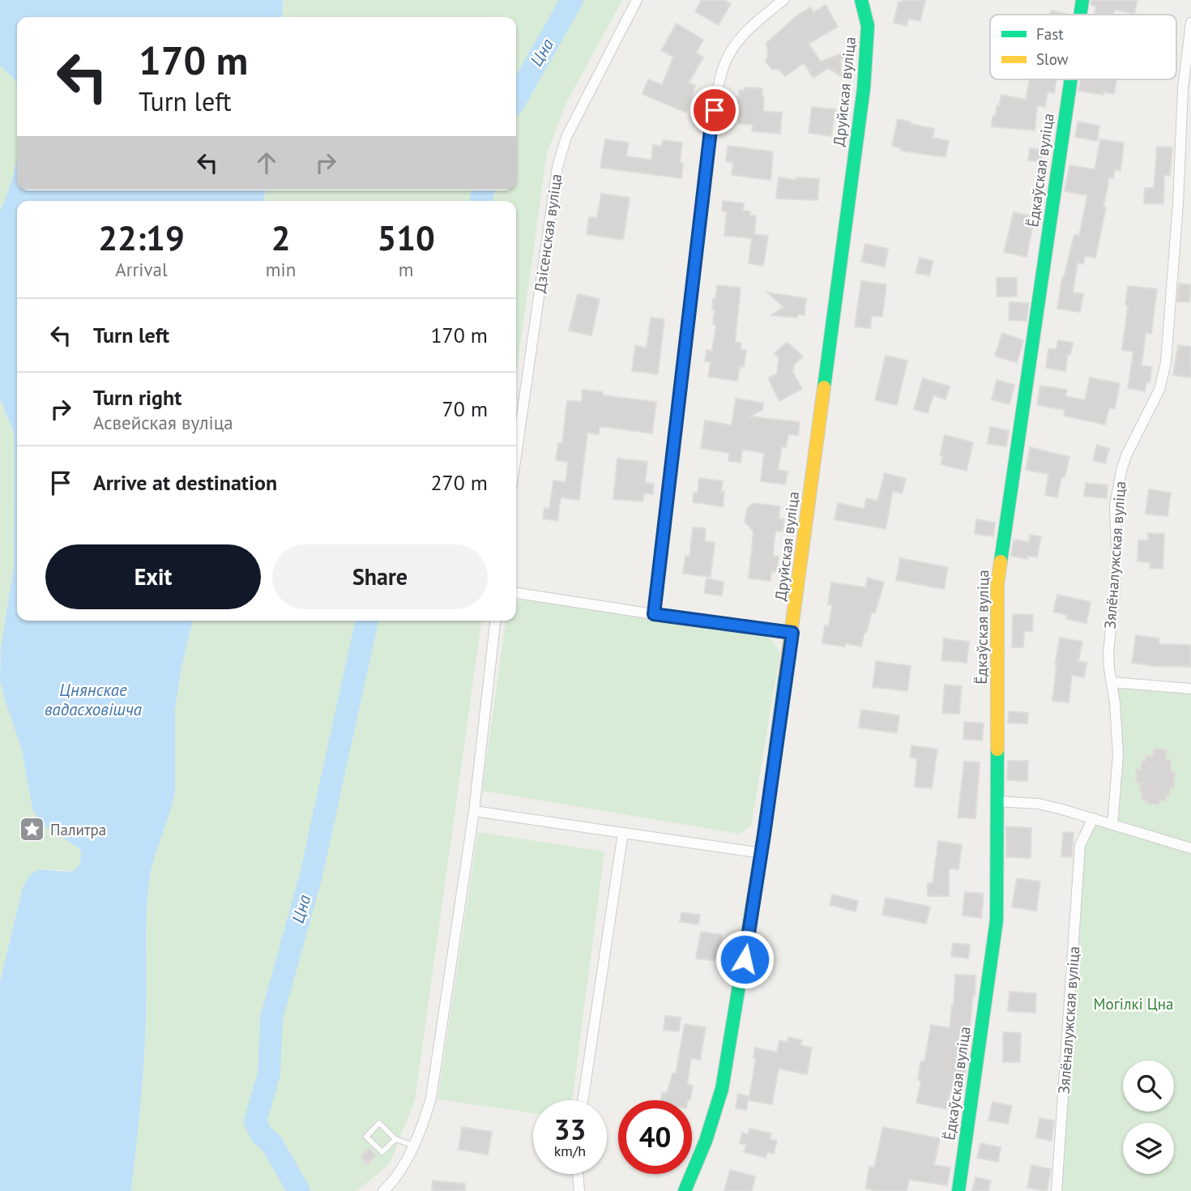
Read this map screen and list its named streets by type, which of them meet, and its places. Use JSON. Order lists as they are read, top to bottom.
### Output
{
  "streets": {
    "street": [
      "Друйская вуліца",
      "Ёдкаўская вуліца",
      "Дзісенская вуліца",
      "Зялёналужская вуліца"
    ]
  },
  "water": ["Цна", "Цнянскае вадасховішча"],
  "parks": ["Могілкі Цна"],
  "places": {
    "place": ["Палитра"]
  },
  "legend": ["Fast", "Slow"],
  "page": {
    "turn": ["170 m", "Turn left"],
    "eta": [
      "22:19",
      "Arrival",
      "2",
      "min",
      "510",
      "m"
    ],
    "list": [
      {
        "name": "Turn left",
        "value": "170 m"
      },
      {
        "name": "Turn right",
        "note": "Асвейская вуліца",
        "value": "70 m"
      },
      {
        "name": "Arrive at destination",
        "value": "270 m"
      }
    ],
    "buttons": ["Exit", "Share"],
    "speed": "33 km/h",
    "limit": "40"
  }
}
